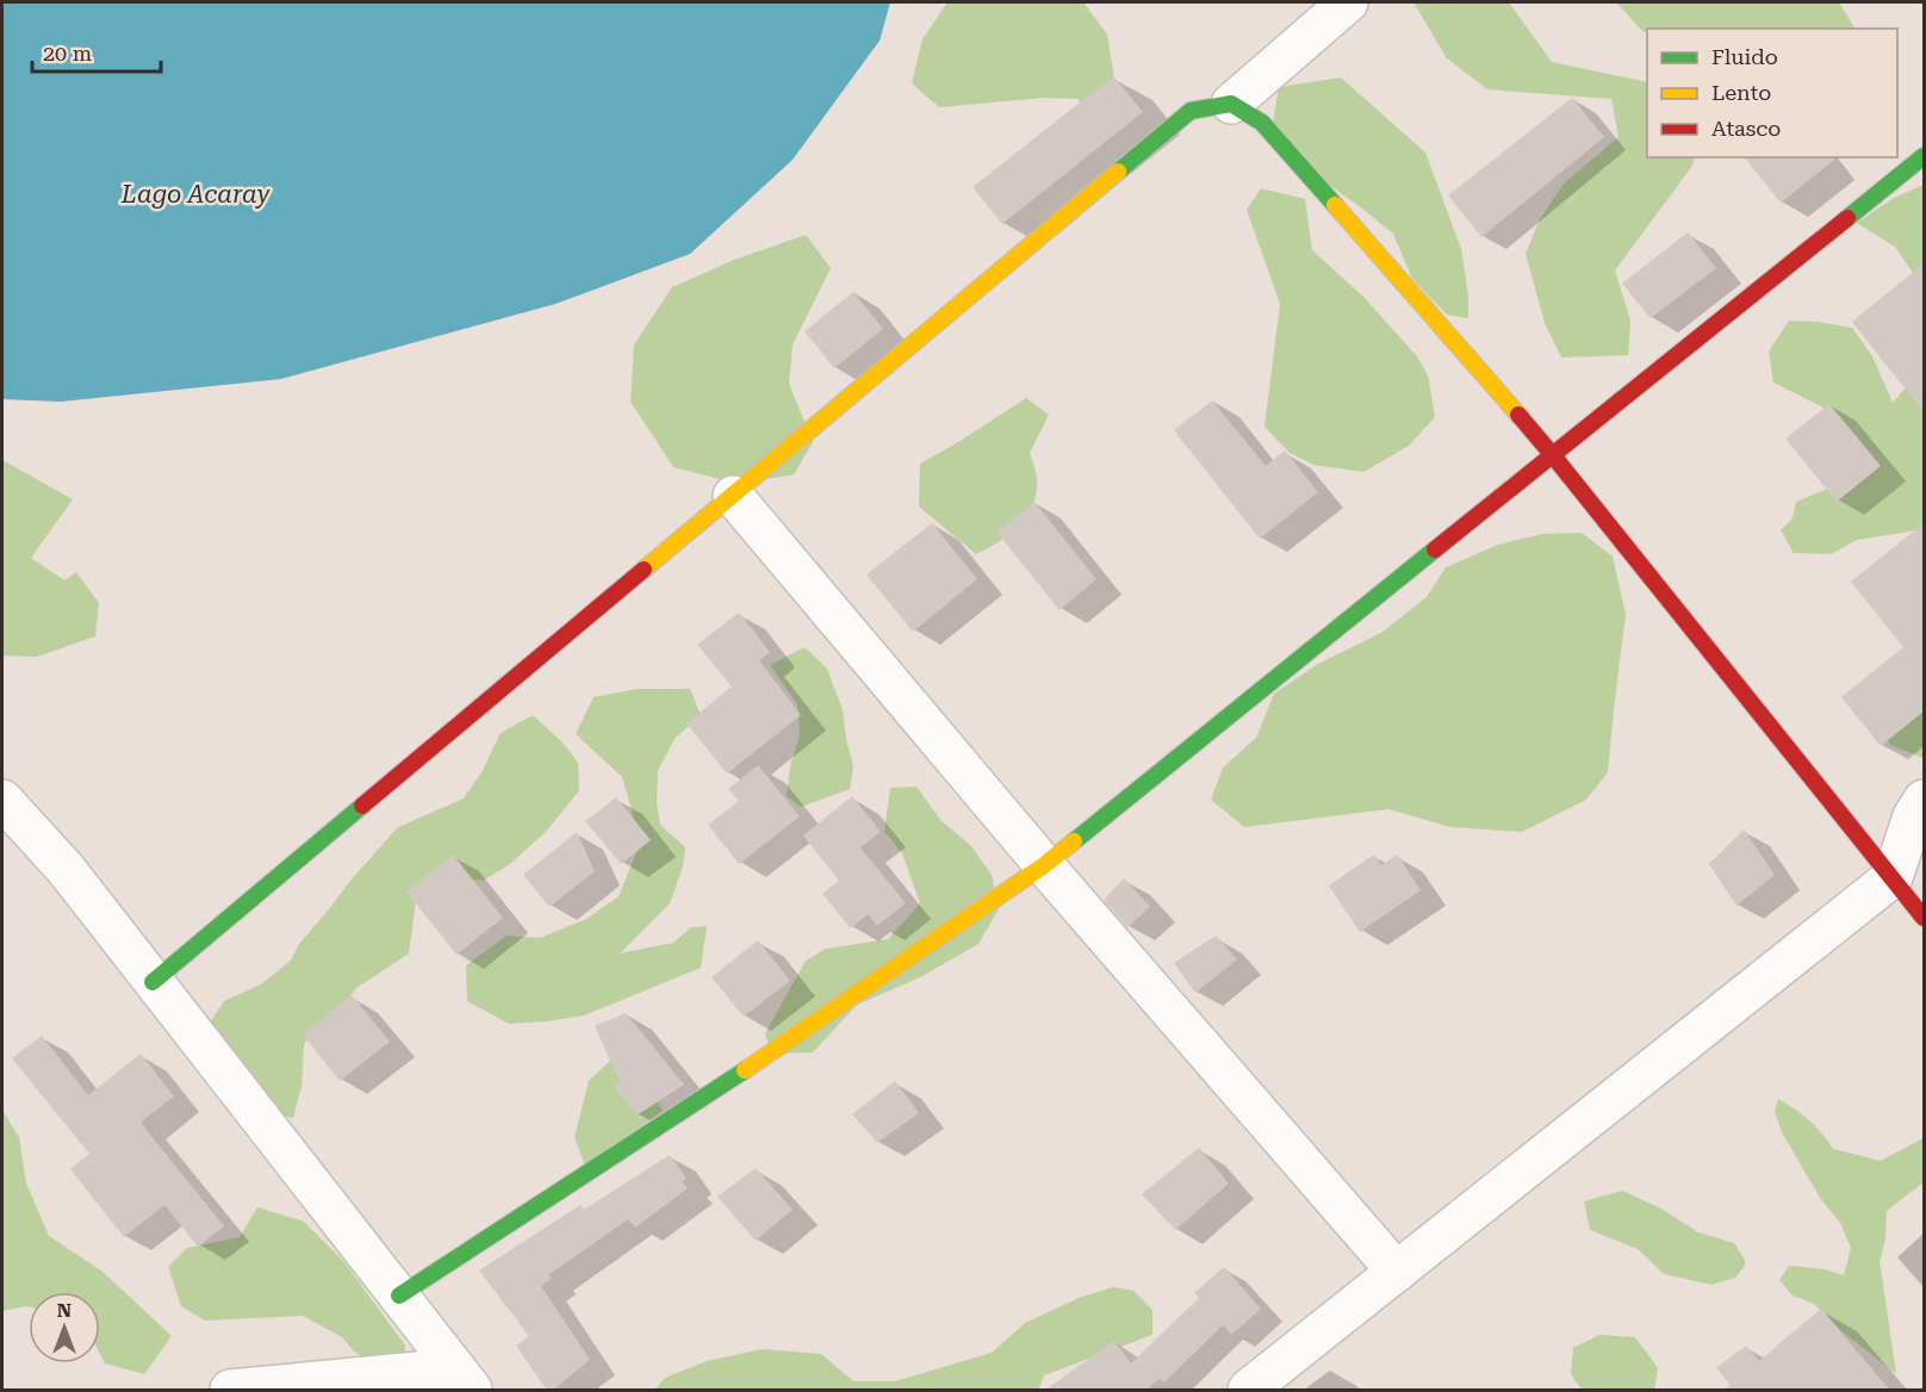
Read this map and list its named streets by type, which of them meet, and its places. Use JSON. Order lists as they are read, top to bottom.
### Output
{
  "water": ["Lago Acaray"],
  "legend": ["Fluido", "Lento", "Atasco"],
  "scale_bar": "20 m",
  "north": "top"
}
